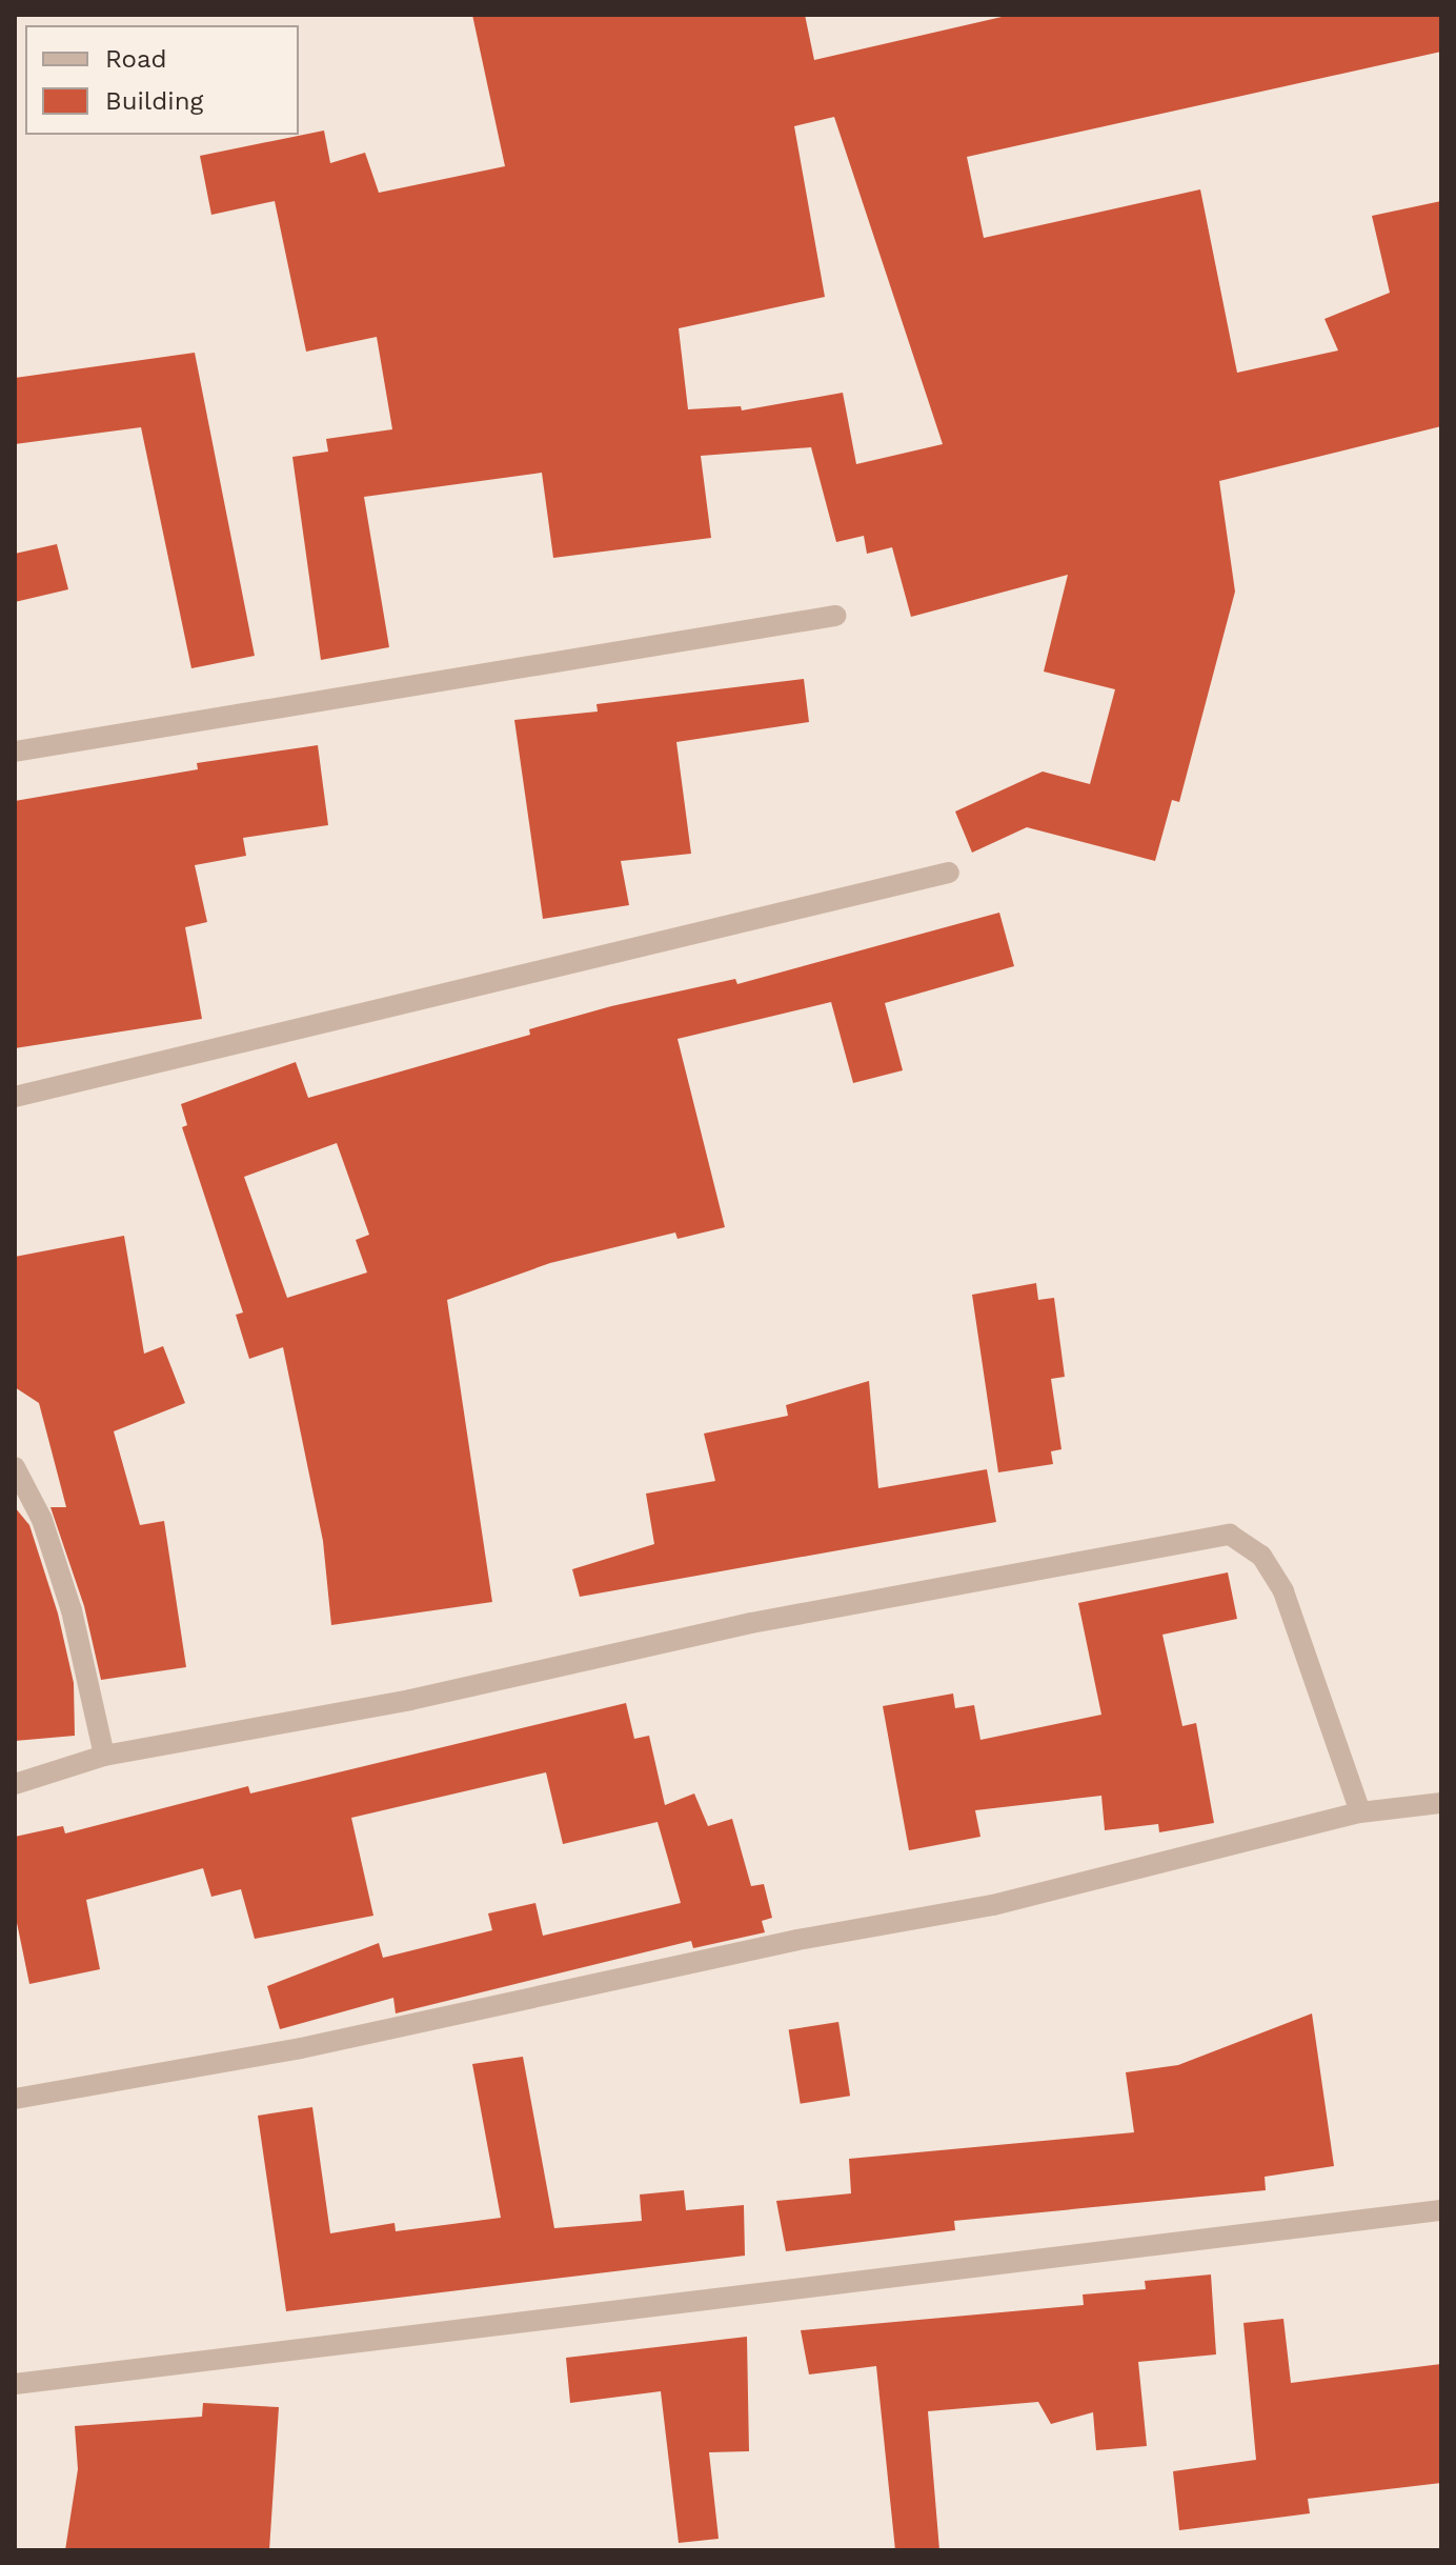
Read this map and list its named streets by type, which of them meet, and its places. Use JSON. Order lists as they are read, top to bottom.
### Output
{
  "legend": ["Road", "Building"]
}
